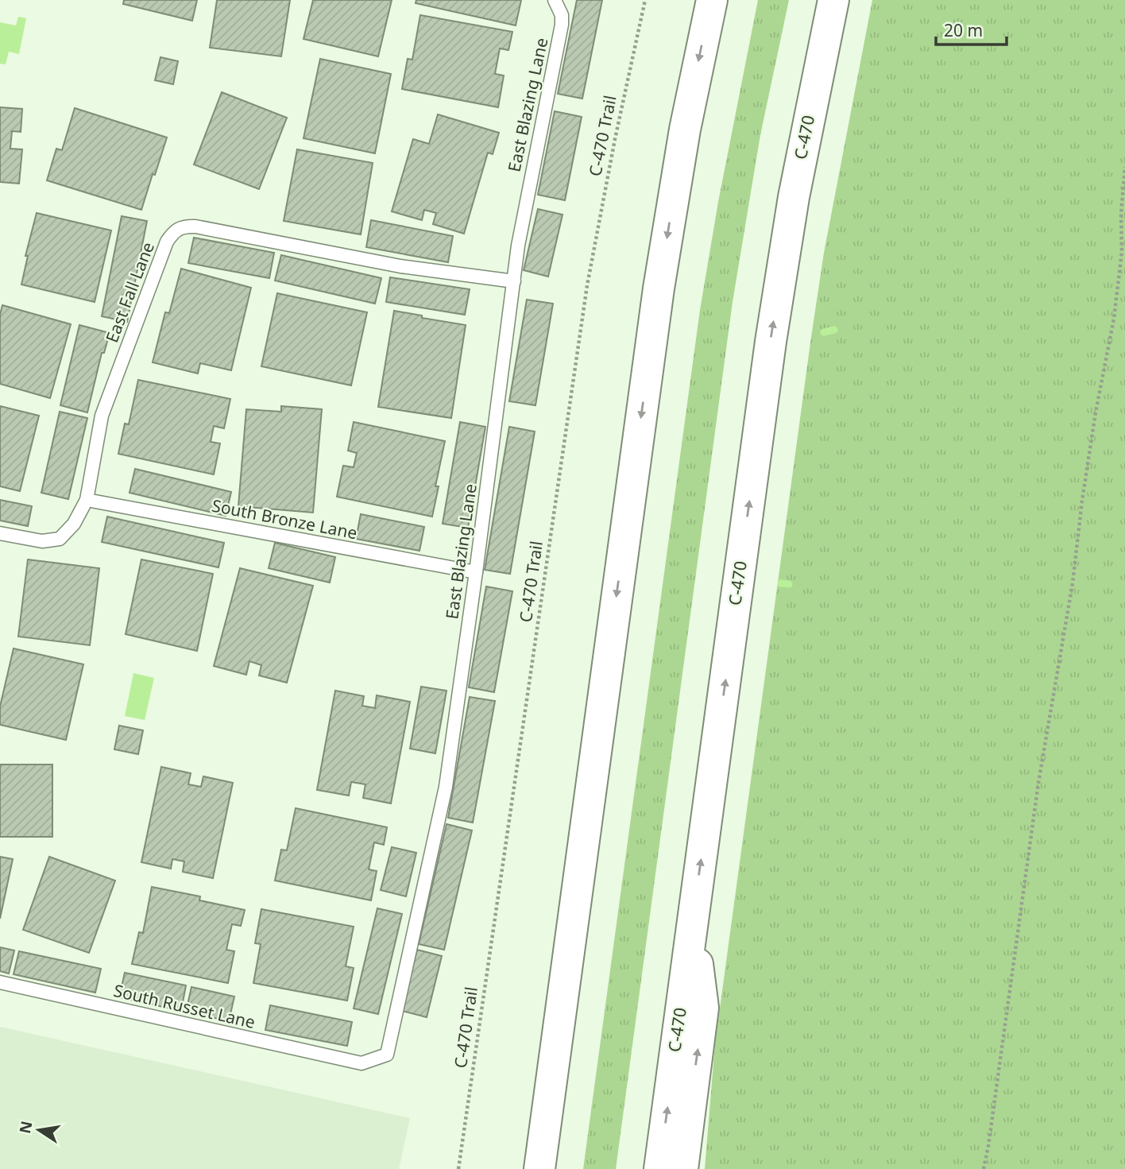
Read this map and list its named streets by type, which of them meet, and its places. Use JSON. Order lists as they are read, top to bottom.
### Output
{
  "streets": {
    "highway": ["C-470"],
    "lane": [
      "East Blazing Lane",
      "East Fall Lane",
      "South Bronze Lane",
      "South Russet Lane"
    ],
    "path": ["C-470 Trail"]
  },
  "crossings": [
    ["East Blazing Lane", "East Fall Lane"],
    ["East Blazing Lane", "South Bronze Lane"],
    ["East Blazing Lane", "South Russet Lane"],
    ["East Fall Lane", "South Bronze Lane"]
  ],
  "scale_bar": "20 m",
  "north": "left"
}
